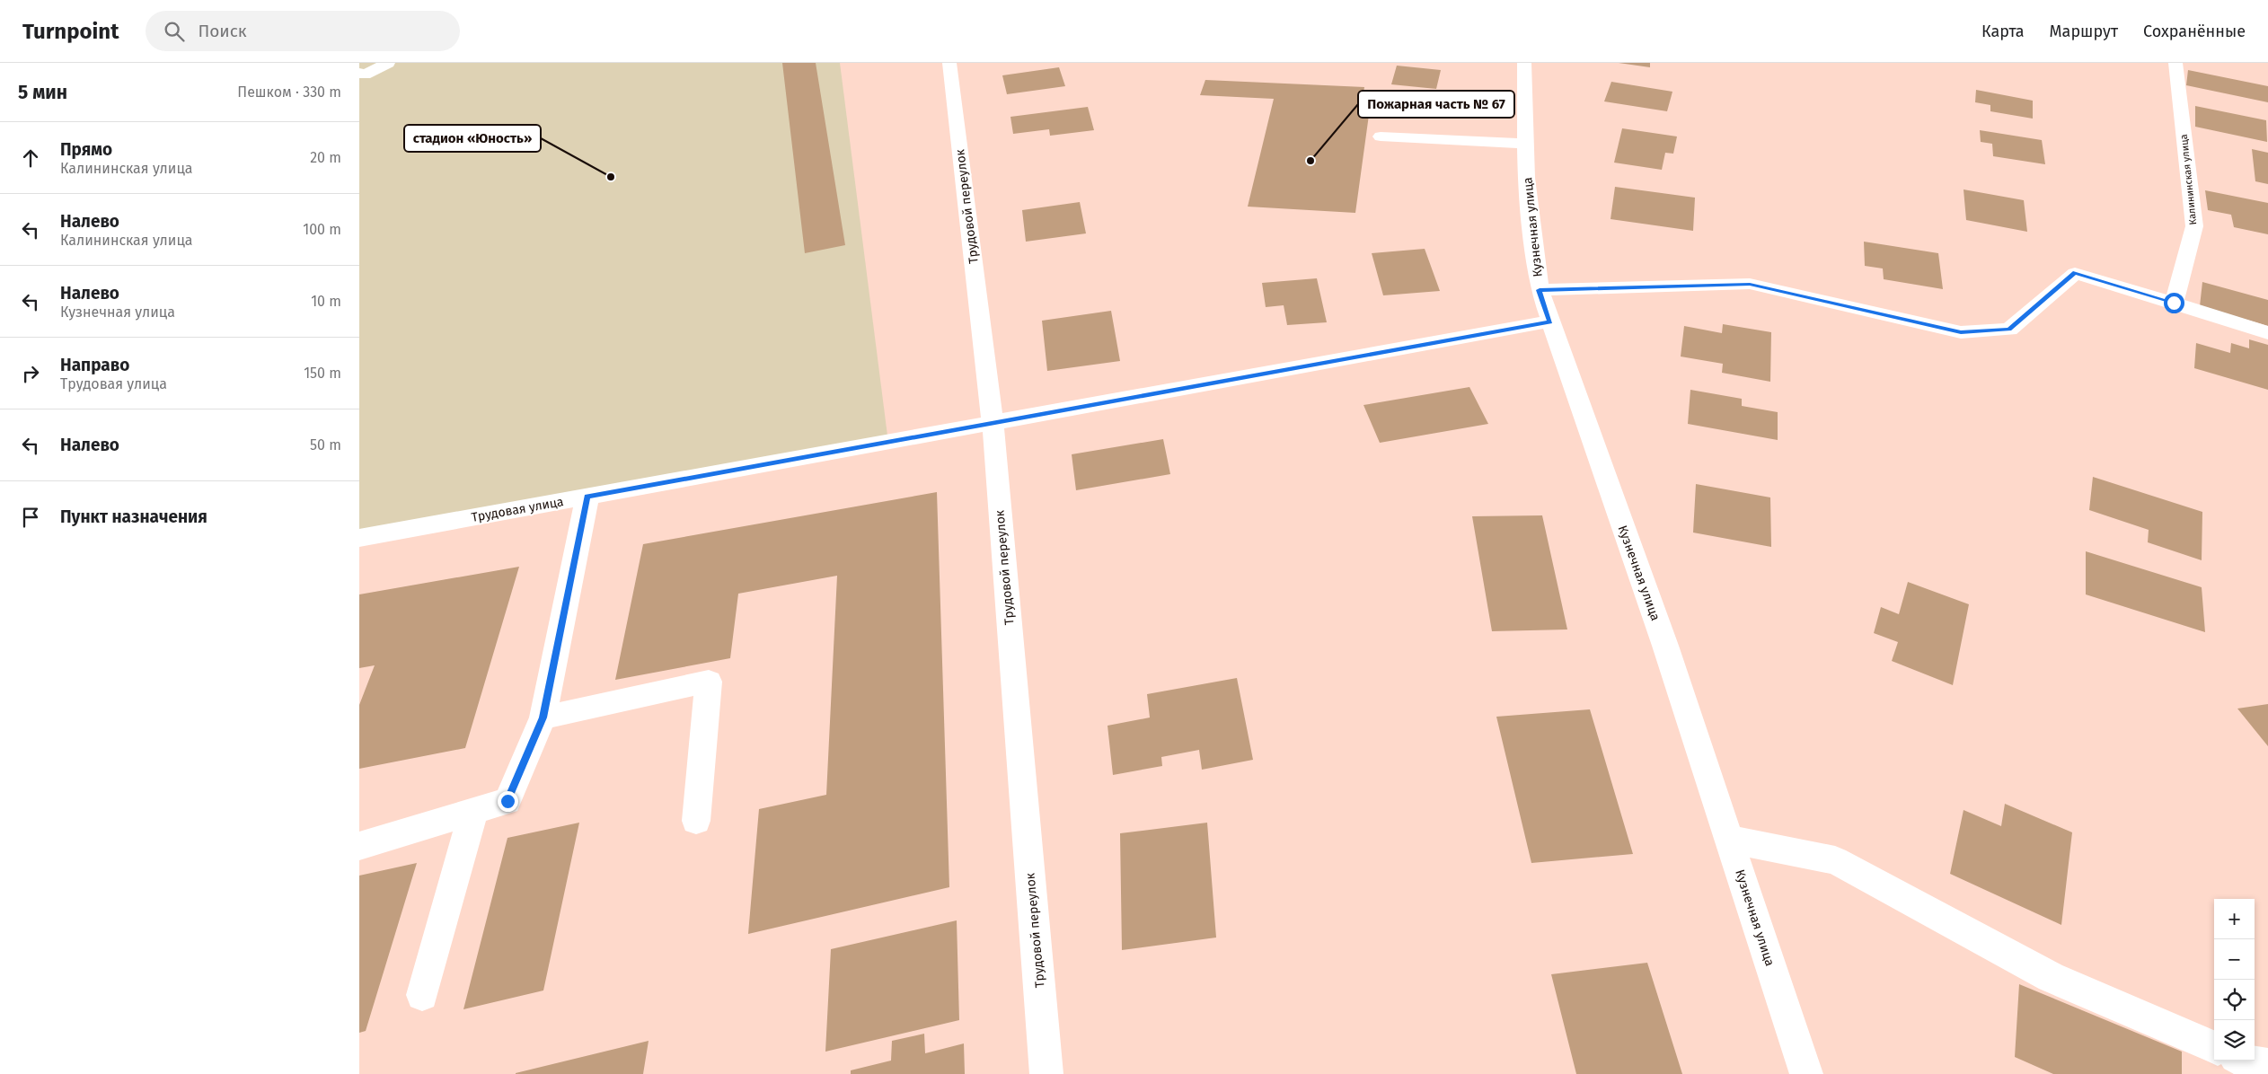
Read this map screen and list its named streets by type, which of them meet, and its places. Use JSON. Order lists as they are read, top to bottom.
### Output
{
  "streets": {
    "street": [
      "Калининская улица",
      "Трудовой переулок",
      "Кузнечная улица",
      "Трудовая улица"
    ]
  },
  "crossings": [
    ["Трудовой переулок", "Трудовая улица"],
    ["Кузнечная улица", "Трудовая улица"]
  ],
  "places": ["Пожарная часть № 67", "стадион «Юность»"],
  "page": {
    "header": "Turnpoint",
    "search": "Поиск",
    "nav": ["Карта", "Маршрут", "Сохранённые"],
    "heading": ["5 мин", "Пешком · 330 m"],
    "list": [
      ["Прямо", "Калининская улица", "20 m"],
      ["Налево", "Калининская улица", "100 m"],
      ["Налево", "Кузнечная улица", "10 m"],
      ["Направо", "Трудовая улица", "150 m"],
      ["Налево", "50 m"],
      "Пункт назначения"
    ],
    "map_buttons": ["+", "−"]
  }
}
